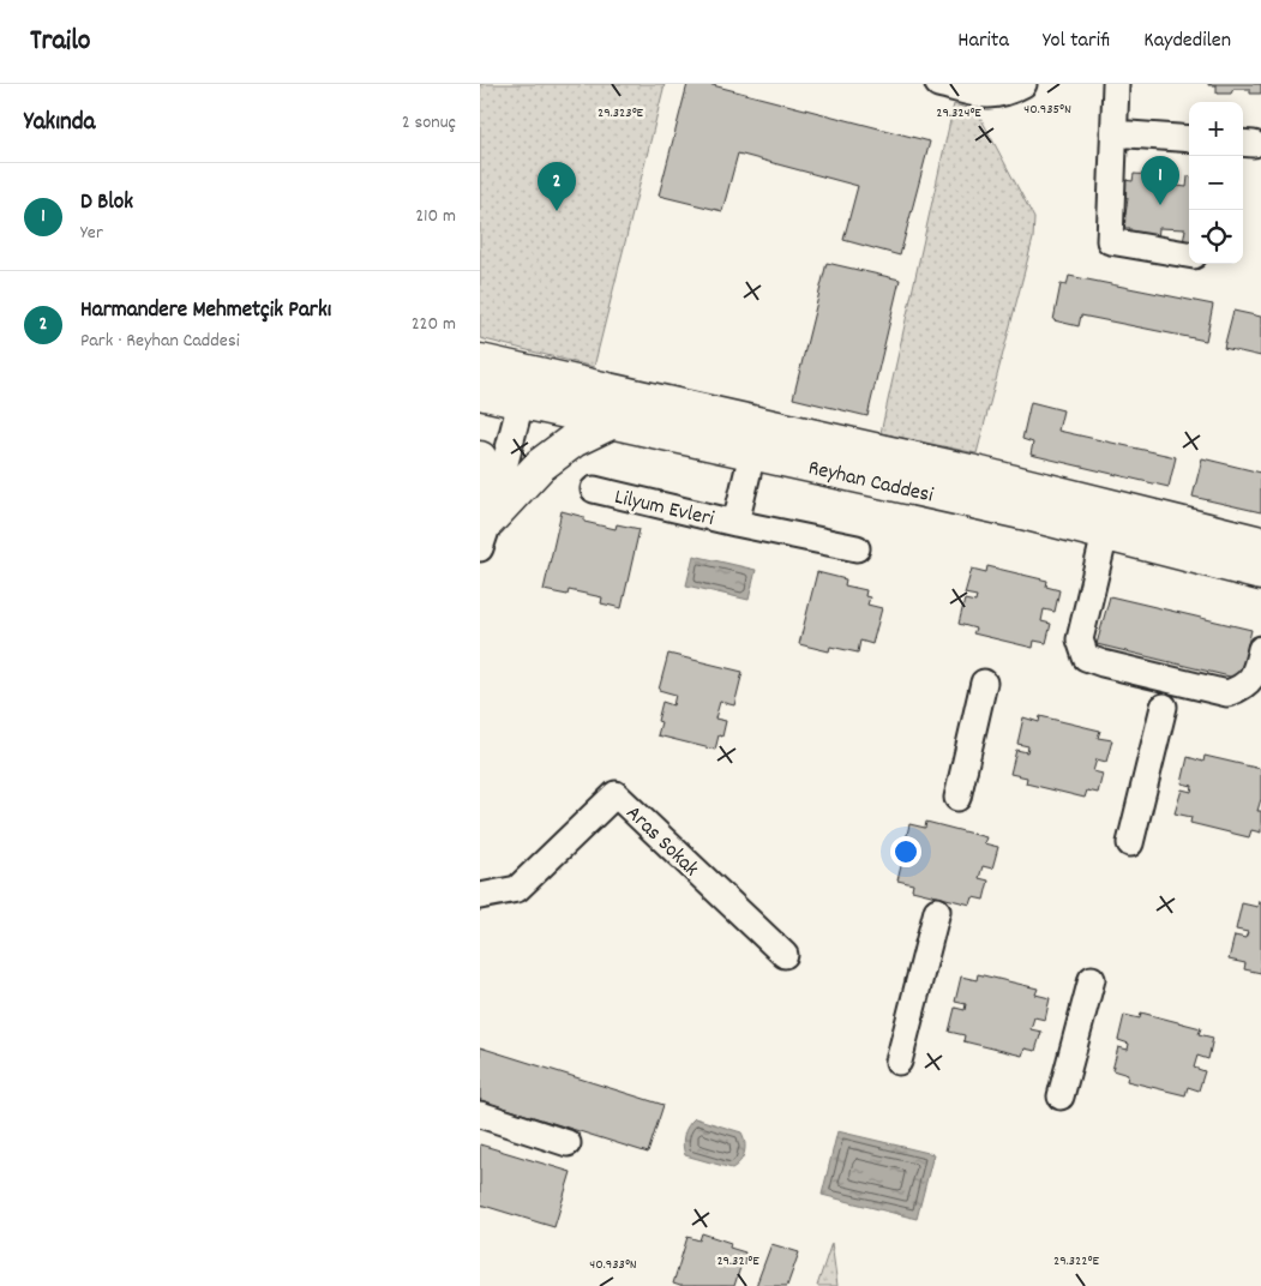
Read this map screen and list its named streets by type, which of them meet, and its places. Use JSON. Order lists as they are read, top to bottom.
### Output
{
  "streets": {
    "main road": ["Reyhan Caddesi"],
    "street": ["Lilyum Evleri", "Aras Sokak"]
  },
  "crossings": [
    ["Reyhan Caddesi", "Lilyum Evleri"]
  ],
  "page": {
    "header": "Trailo",
    "nav": ["Harita", "Yol tarifi", "Kaydedilen"],
    "heading": ["Yakında", "2 sonuç"],
    "map_buttons": ["+", "−"],
    "pins": ["1", "2"],
    "list": [
      {
        "mark": "1",
        "name": "D Blok",
        "note": "Yer",
        "value": "210 m"
      },
      {
        "mark": "2",
        "name": "Harmandere Mehmetçik Parkı",
        "note": "Park · Reyhan Caddesi",
        "value": "220 m"
      }
    ]
  },
  "coordinates": [
    "40.935°N",
    "29.323°E",
    "29.324°E",
    "29.321°E",
    "29.322°E",
    "40.933°N"
  ]
}
